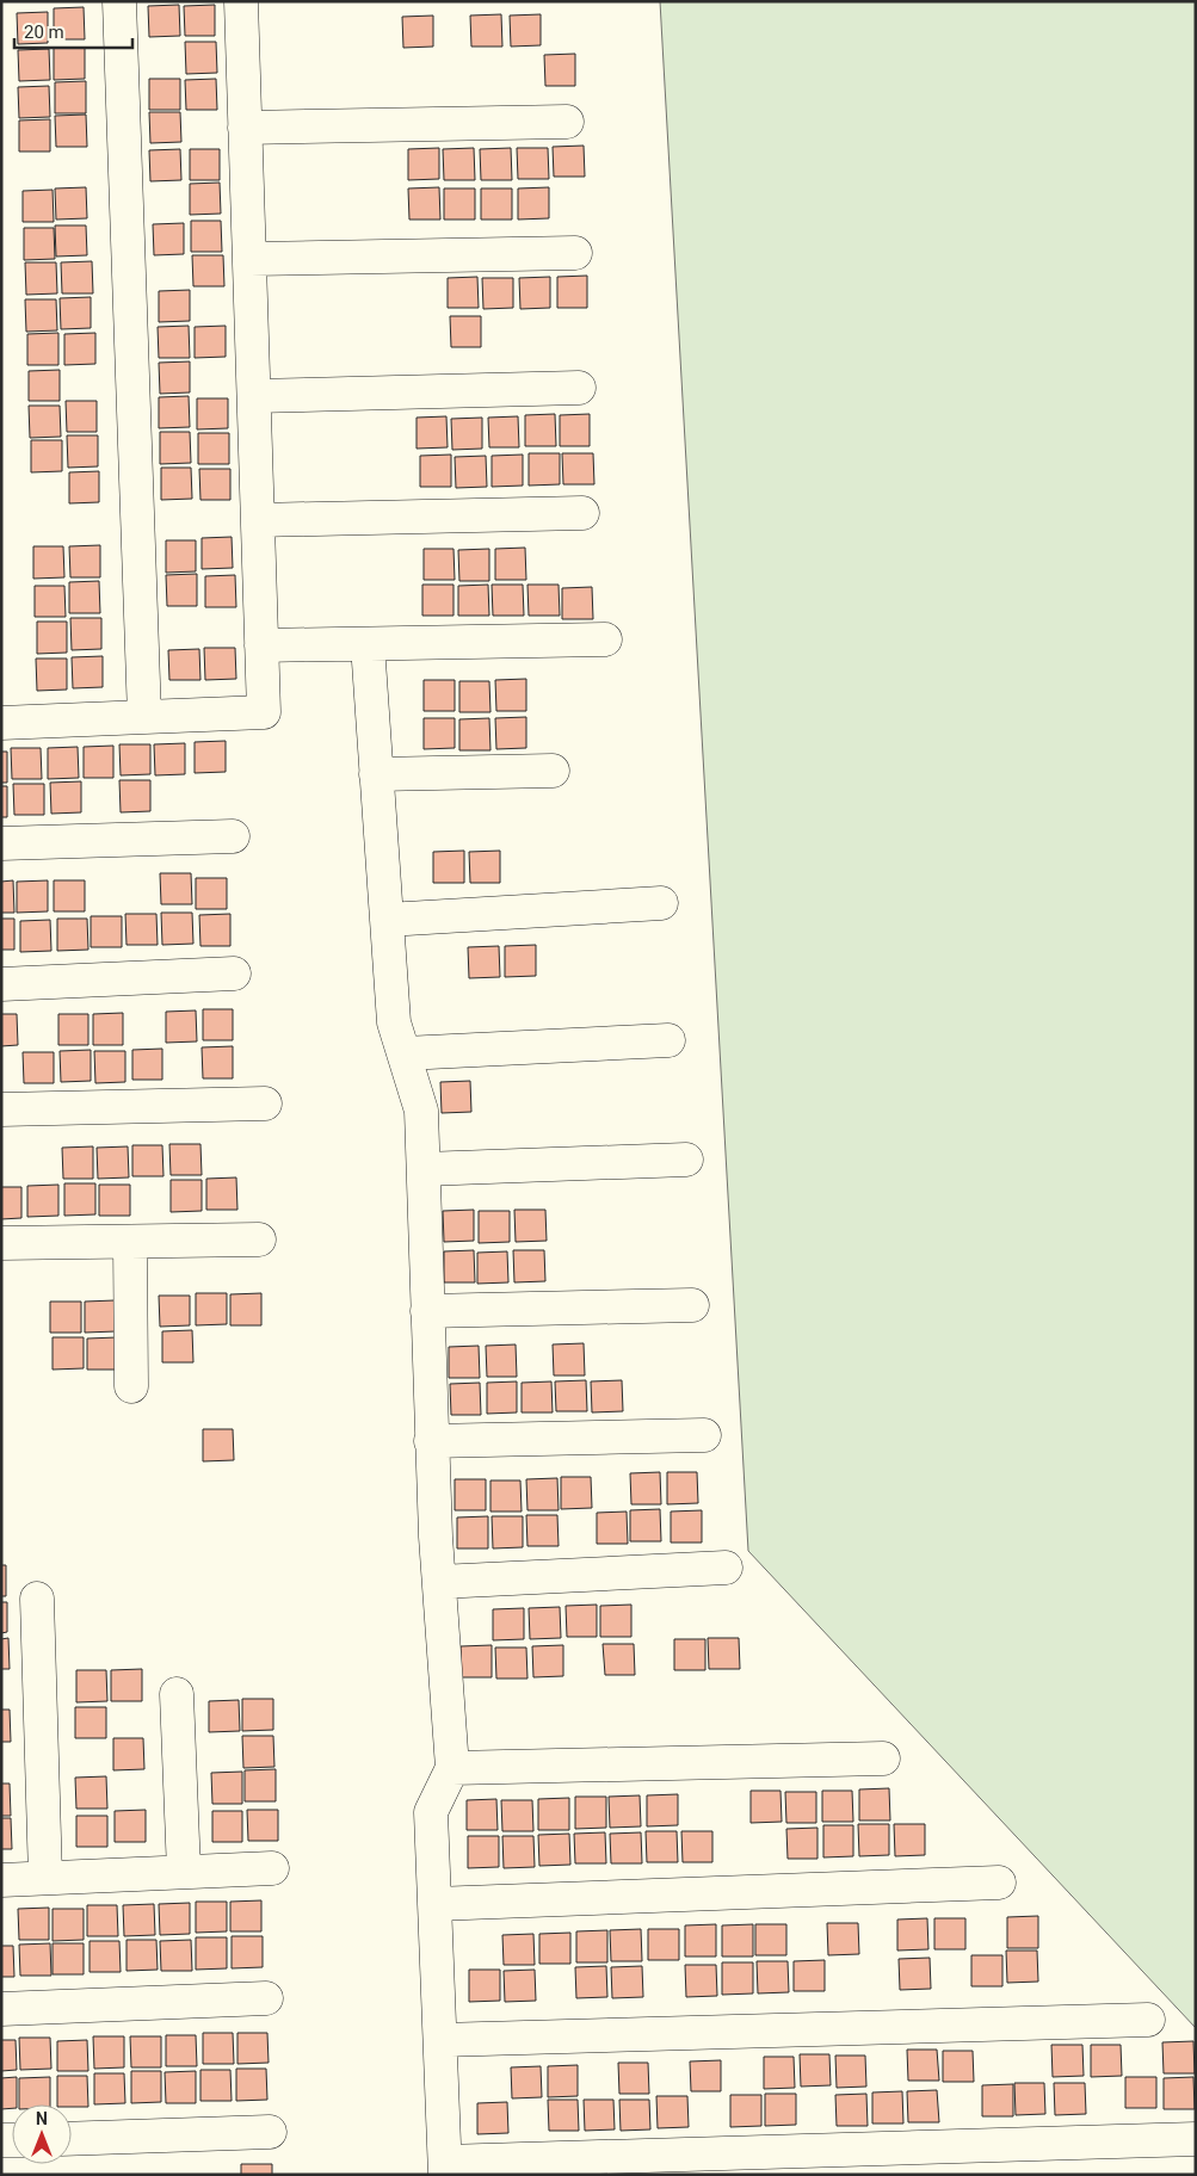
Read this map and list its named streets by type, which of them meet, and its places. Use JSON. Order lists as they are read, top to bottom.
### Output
{
  "scale_bar": "20 m",
  "north": "top"
}
